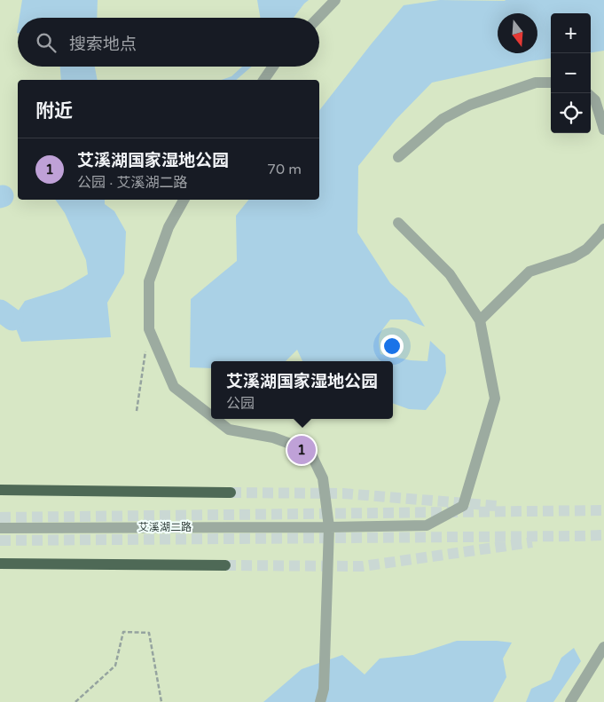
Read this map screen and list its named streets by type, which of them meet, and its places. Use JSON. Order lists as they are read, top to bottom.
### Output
{
  "streets": {
    "street": ["艾溪湖二路"]
  },
  "north": "bottom",
  "page": {
    "map_buttons": ["+", "−"],
    "search": "搜索地点",
    "heading": "附近",
    "list": [
      {
        "mark": "1",
        "name": "艾溪湖国家湿地公园",
        "note": "公园 · 艾溪湖二路",
        "value": "70 m"
      }
    ],
    "popup": ["艾溪湖国家湿地公园", "公园"],
    "pins": "1"
  }
}
